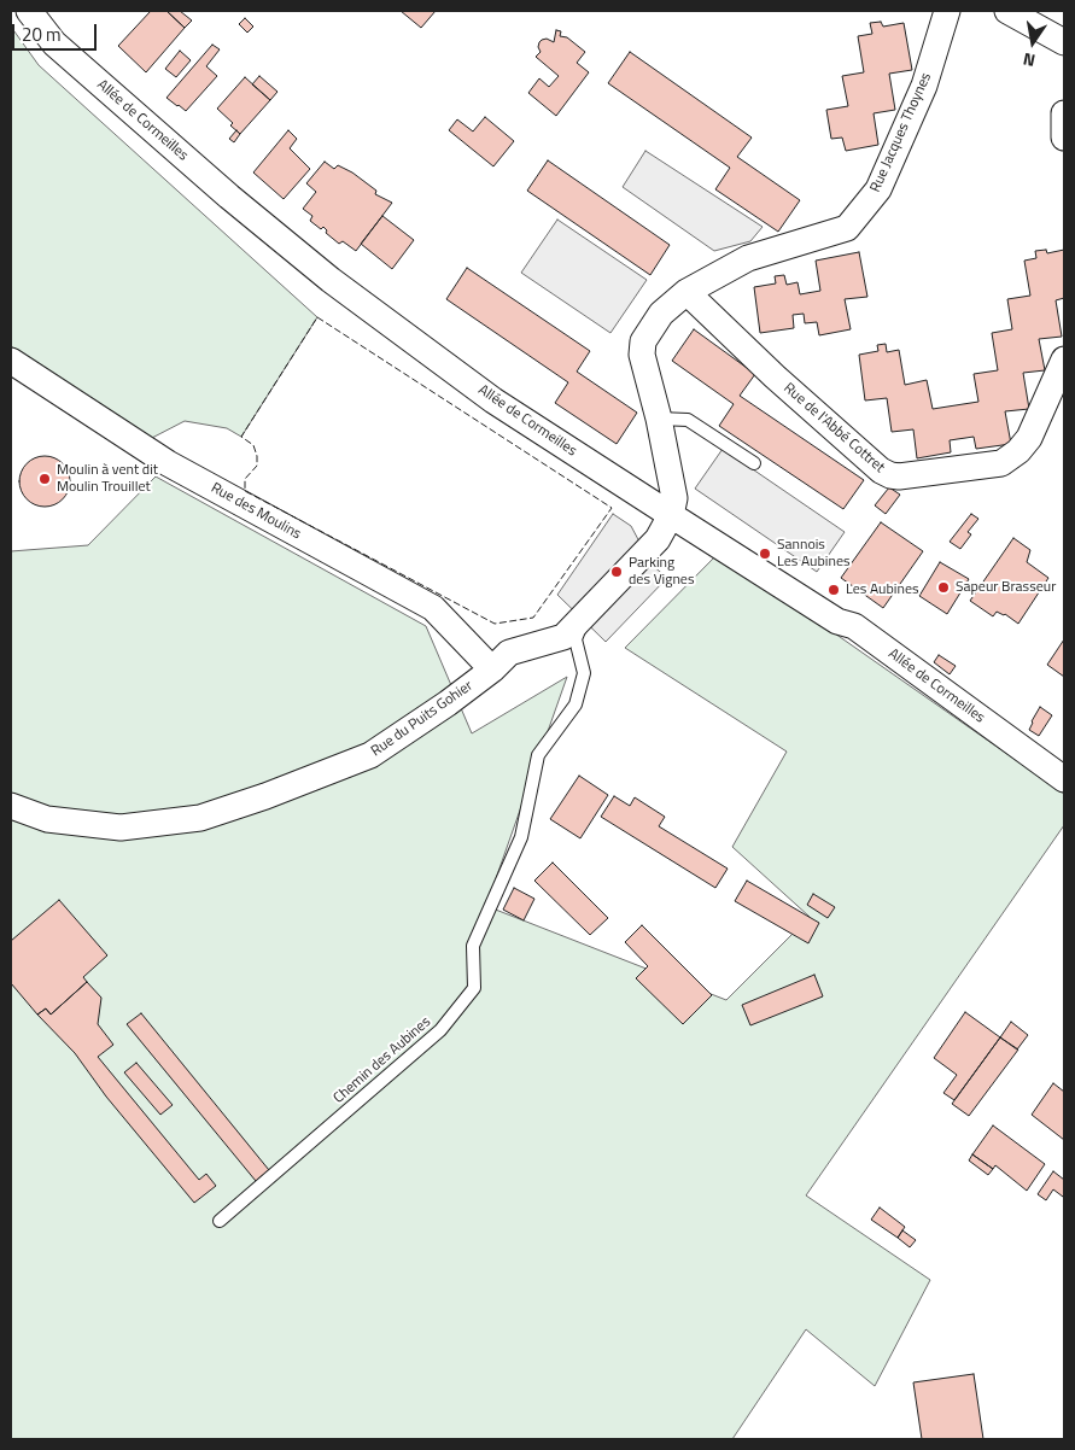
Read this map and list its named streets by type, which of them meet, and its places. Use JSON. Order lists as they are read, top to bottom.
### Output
{
  "streets": {
    "street": [
      "Allée de Cormeilles",
      "Rue Jacques Thoynes",
      "Rue de l'Abbé Cottret",
      "Rue des Moulins",
      "Rue du Puits Gohier"
    ],
    "lane": ["Chemin des Aubines"]
  },
  "crossings": [
    ["Allée de Cormeilles", "Rue Jacques Thoynes"],
    ["Allée de Cormeilles", "Rue du Puits Gohier"],
    ["Rue Jacques Thoynes", "Rue de l'Abbé Cottret"],
    ["Rue Jacques Thoynes", "Rue du Puits Gohier"],
    ["Rue des Moulins", "Rue du Puits Gohier"],
    ["Rue du Puits Gohier", "Chemin des Aubines"]
  ],
  "places": [
    "Moulin à vent dit Moulin Trouillet",
    "Sannois Les Aubines",
    "Parking des Vignes",
    "Sapeur Brasseur",
    "Les Aubines"
  ],
  "scale_bar": "20 m",
  "north": "bottom"
}
